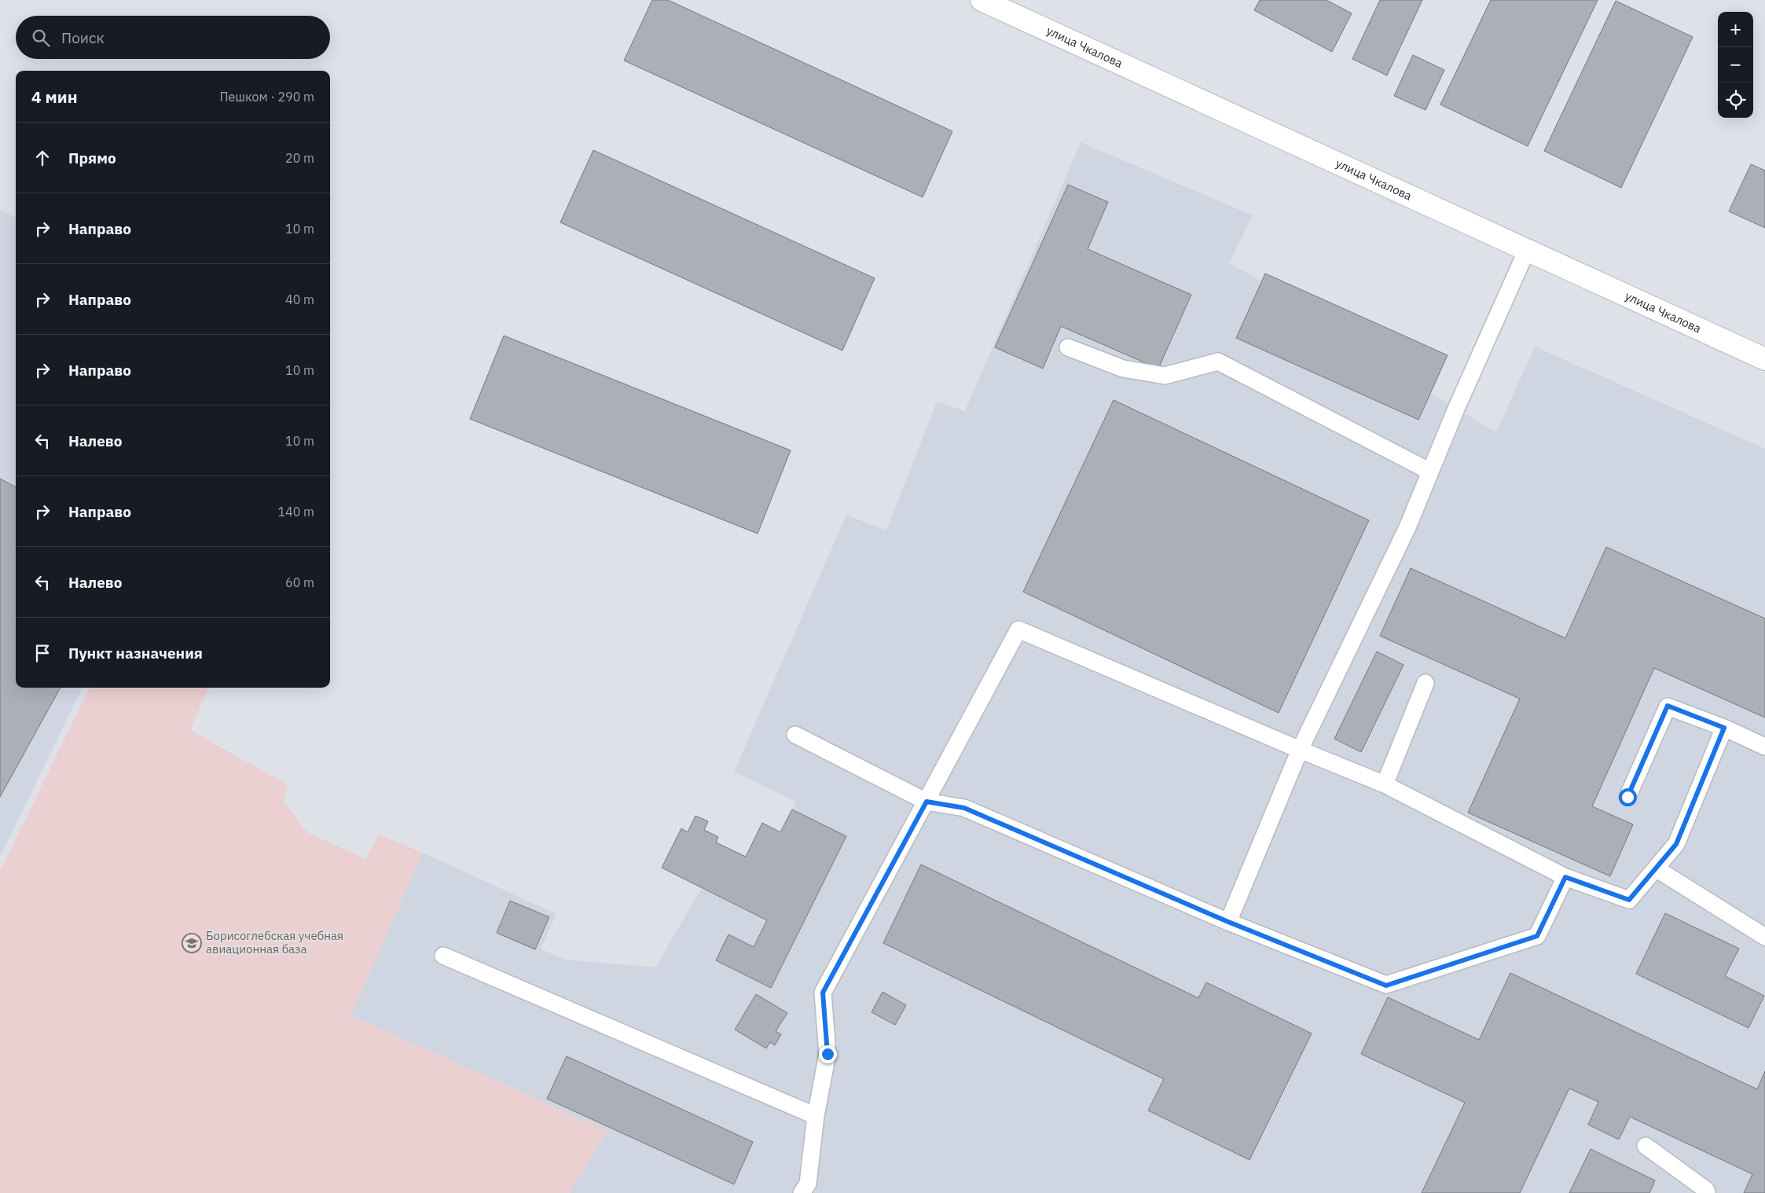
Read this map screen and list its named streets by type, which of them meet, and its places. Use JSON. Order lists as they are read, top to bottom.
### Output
{
  "streets": {
    "street": ["улица Чкалова"]
  },
  "places": {
    "school or university": ["Борисоглебская учебная авиационная база"]
  },
  "page": {
    "map_buttons": ["+", "−"],
    "search": "Поиск",
    "heading": ["4 мин", "Пешком · 290 m"],
    "list": [
      ["Прямо", "20 m"],
      ["Направо", "10 m"],
      ["Направо", "40 m"],
      ["Направо", "10 m"],
      ["Налево", "10 m"],
      ["Направо", "140 m"],
      ["Налево", "60 m"],
      "Пункт назначения"
    ]
  }
}
